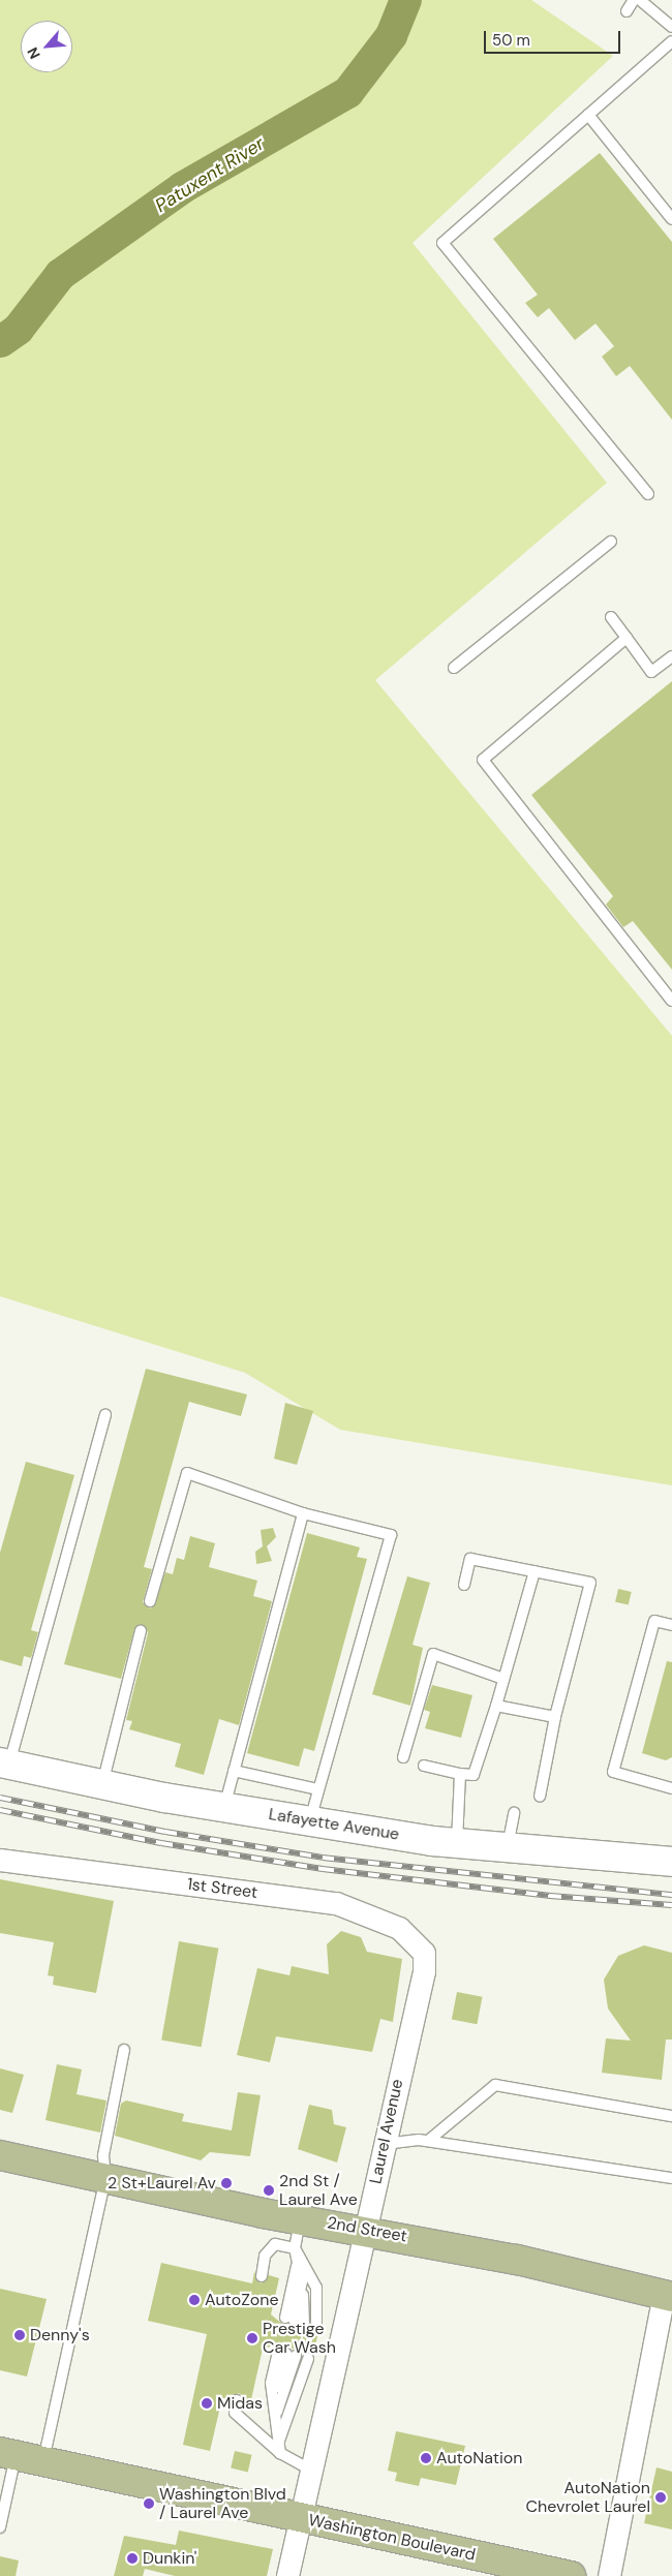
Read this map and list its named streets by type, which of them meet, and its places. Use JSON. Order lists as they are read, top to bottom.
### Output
{
  "streets": {
    "main road": ["2nd Street", "Washington Boulevard"],
    "street": ["Lafayette Avenue", "1st Street", "Laurel Avenue"]
  },
  "crossings": [
    ["1st Street", "Laurel Avenue"],
    ["Laurel Avenue", "2nd Street"],
    ["Laurel Avenue", "Washington Boulevard"]
  ],
  "water": ["Patuxent River"],
  "places": [
    "2 St+Laurel Av",
    "2nd St / Laurel Ave",
    "AutoZone",
    "Denny's",
    "Prestige Car Wash",
    "Midas",
    "AutoNation",
    "AutoNation Chevrolet Laurel",
    "Washington Blvd / Laurel Ave",
    "Dunkin'"
  ],
  "scale_bar": "50 m",
  "north": "bottom left"
}
